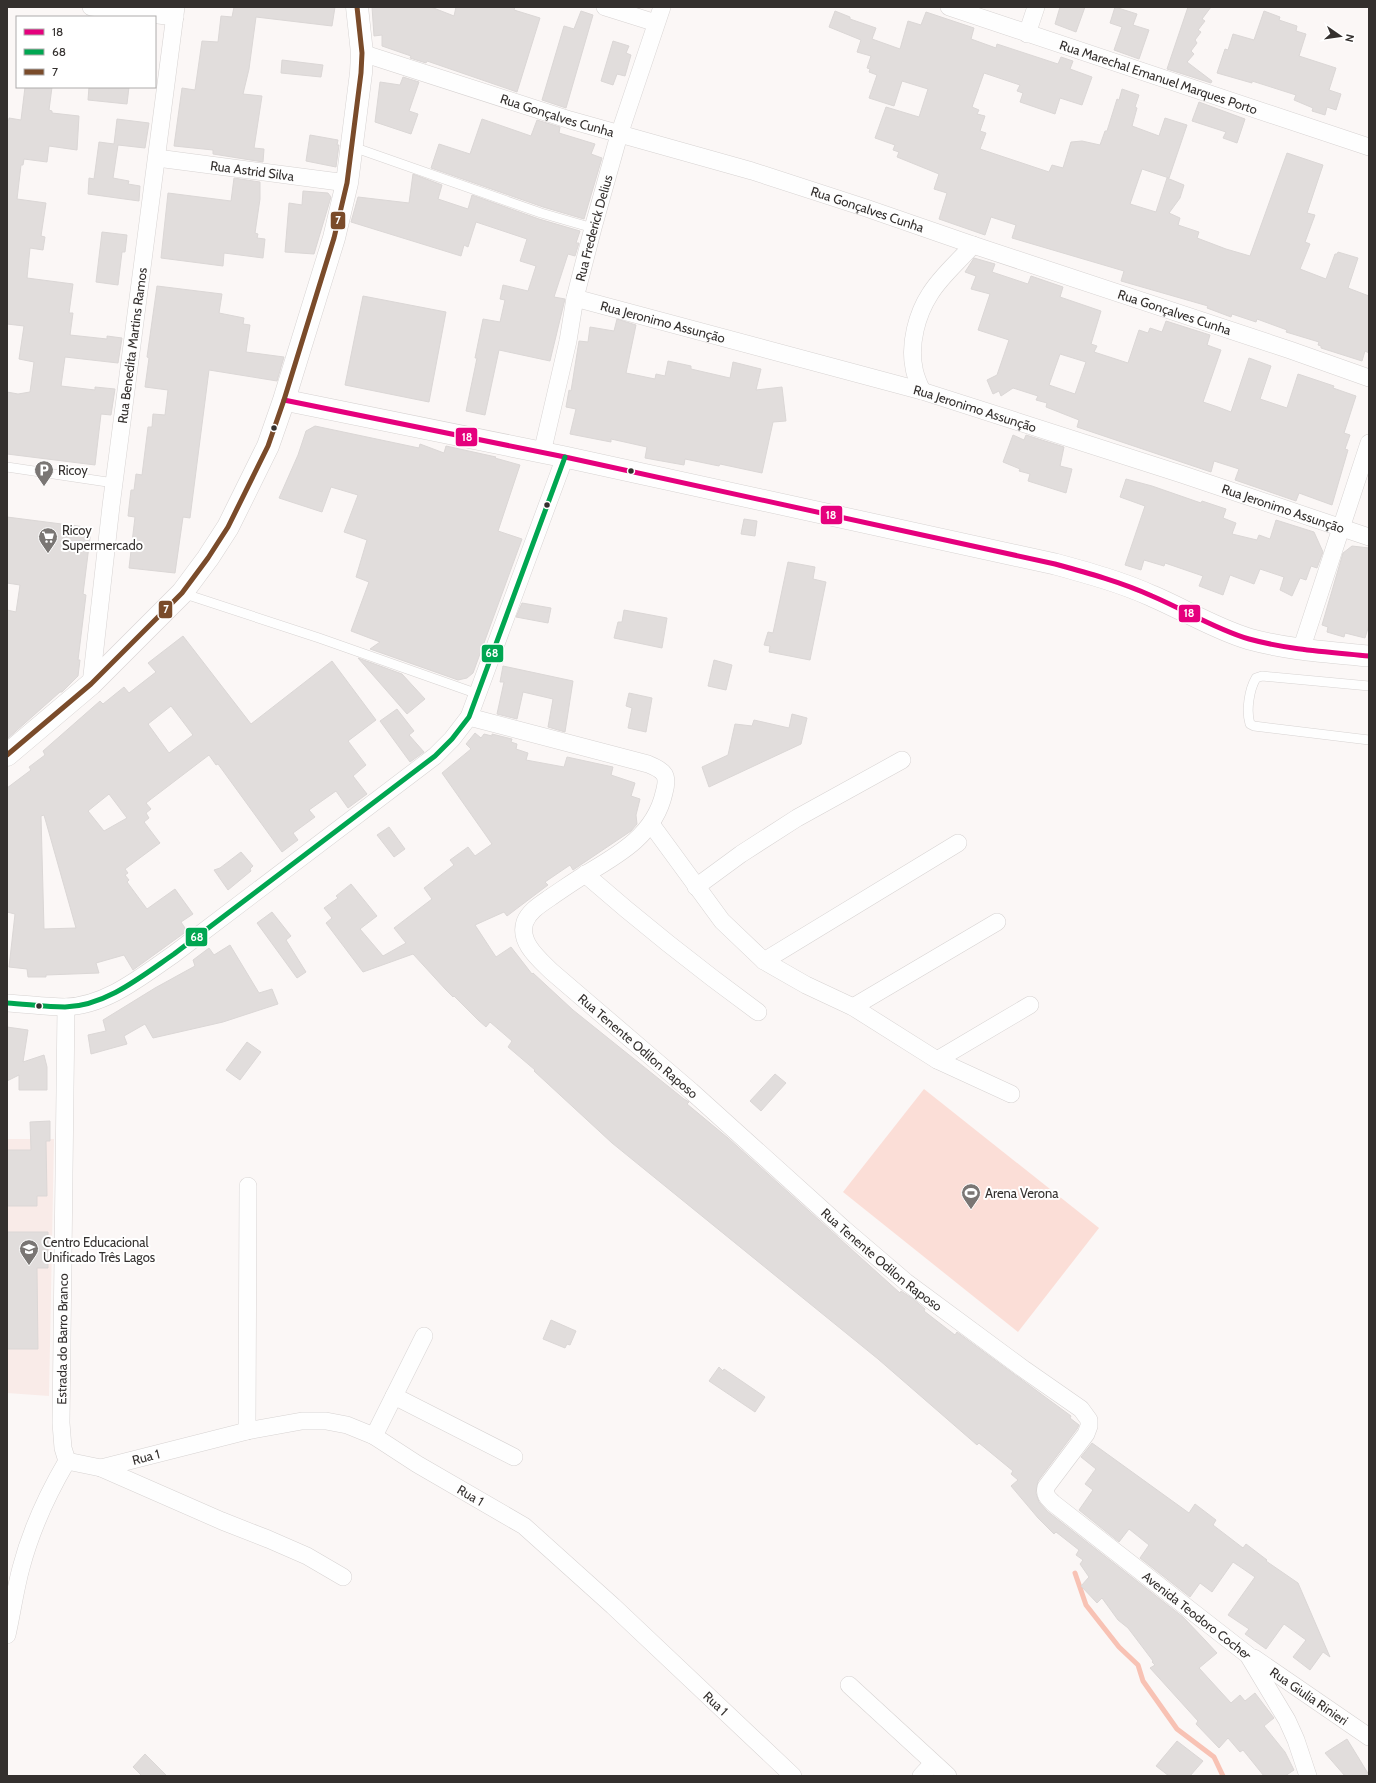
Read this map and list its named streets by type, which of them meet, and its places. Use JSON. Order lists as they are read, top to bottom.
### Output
{
  "streets": {
    "street": [
      "Rua Marechal Emanuel Marques Porto",
      "Rua Gonçalves Cunha",
      "Rua Astrid Silva",
      "Rua Frederick Delius",
      "Rua Jeronimo Assunção",
      "Rua Benedita Martins Ramos",
      "Rua Tenente Odilon Raposo",
      "Estrada do Barro Branco",
      "Rua 1",
      "Avenida Teodoro Cocher",
      "Rua Giulia Rinieri"
    ]
  },
  "crossings": [
    ["Rua Gonçalves Cunha", "Rua Frederick Delius"],
    ["Rua Astrid Silva", "Rua Benedita Martins Ramos"],
    ["Rua Frederick Delius", "Rua Jeronimo Assunção"],
    ["Rua Tenente Odilon Raposo", "Avenida Teodoro Cocher"],
    ["Estrada do Barro Branco", "Rua 1"],
    ["Avenida Teodoro Cocher", "Rua Giulia Rinieri"]
  ],
  "places": {
    "parking": ["Ricoy"],
    "supermarket": ["Ricoy Supermercado"],
    "sports": ["Arena Verona"],
    "school or university": ["Centro Educacional Unificado Três Lagos"]
  },
  "lines": ["transit line 7", "transit line 18", "transit line 68"],
  "legend": ["18", "68", "7"],
  "north": "right"
}
